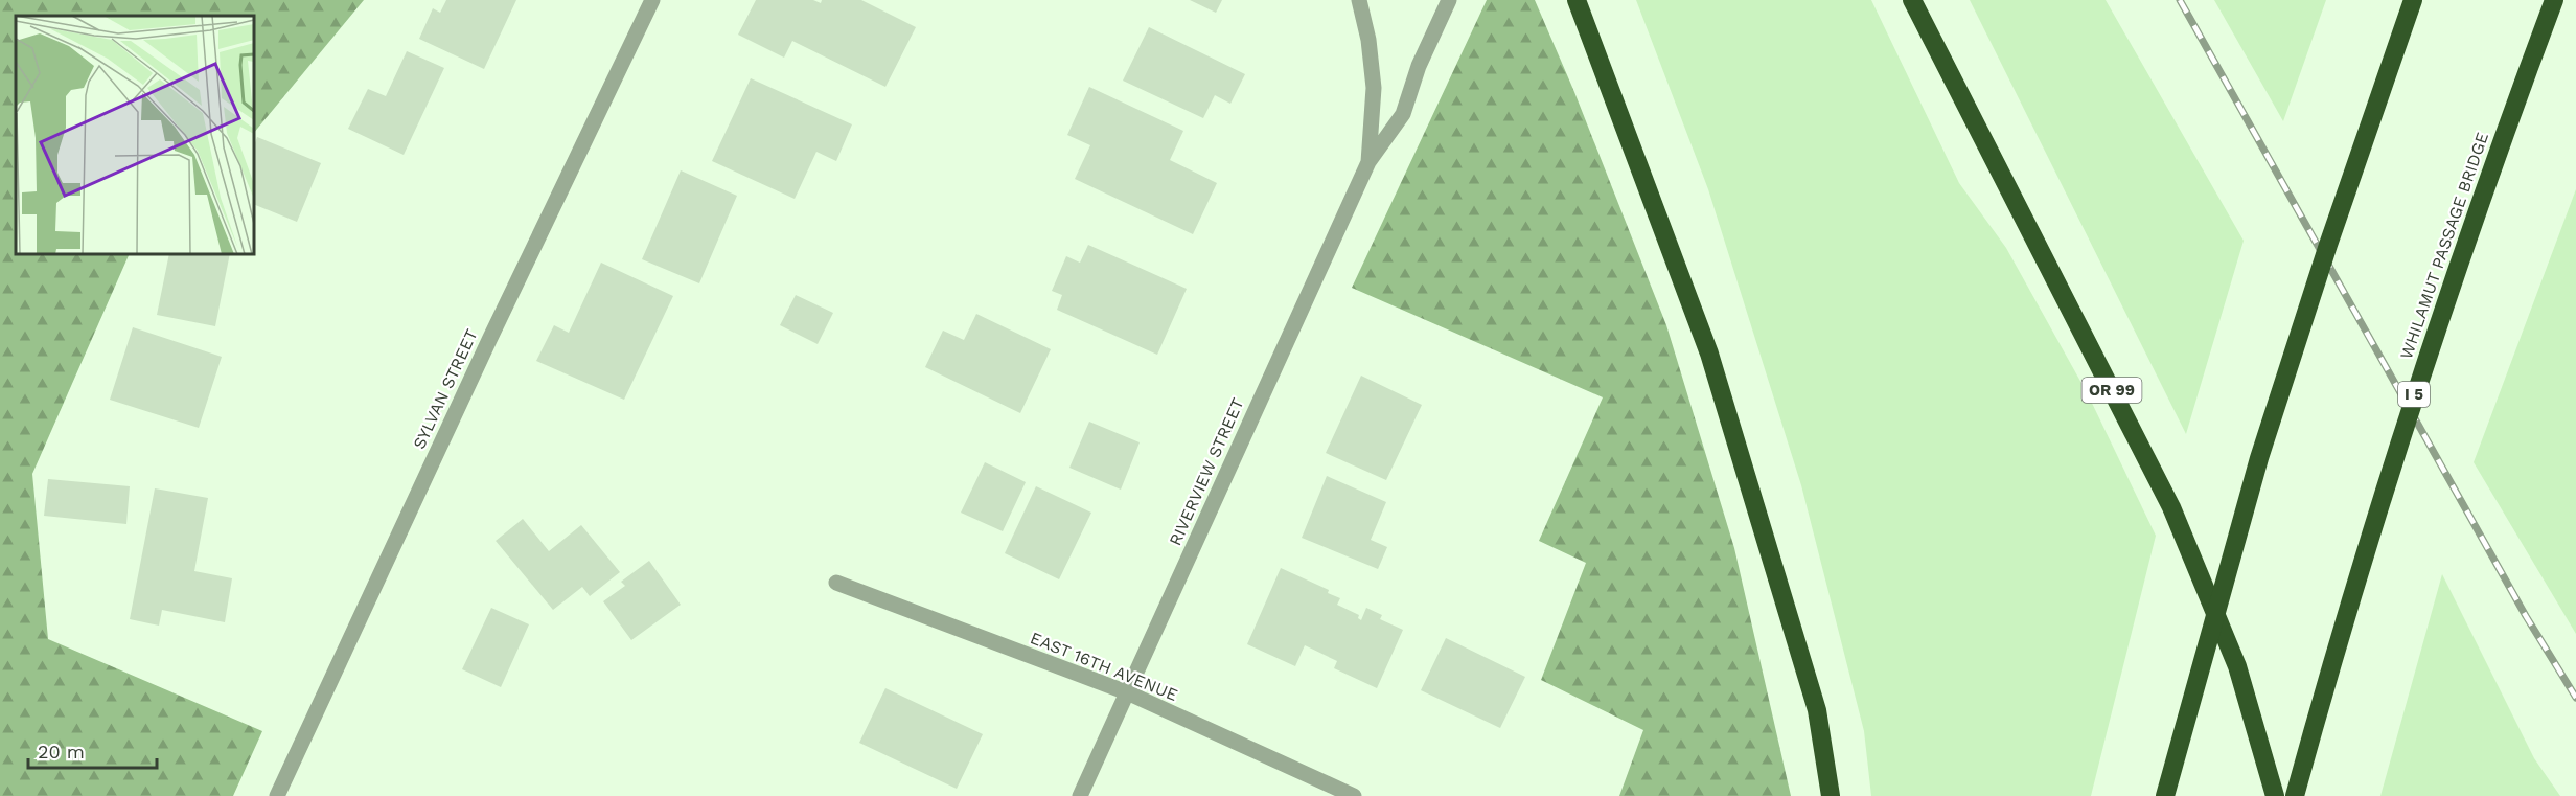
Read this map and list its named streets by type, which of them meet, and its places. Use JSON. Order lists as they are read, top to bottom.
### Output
{
  "streets": {
    "highway": ["WHILAMUT PASSAGE BRIDGE", "OR 99", "I 5"],
    "street": ["SYLVAN STREET", "RIVERVIEW STREET", "EAST 16TH AVENUE"]
  },
  "crossings": [
    ["RIVERVIEW STREET", "EAST 16TH AVENUE"]
  ],
  "scale_bar": "20 m"
}
